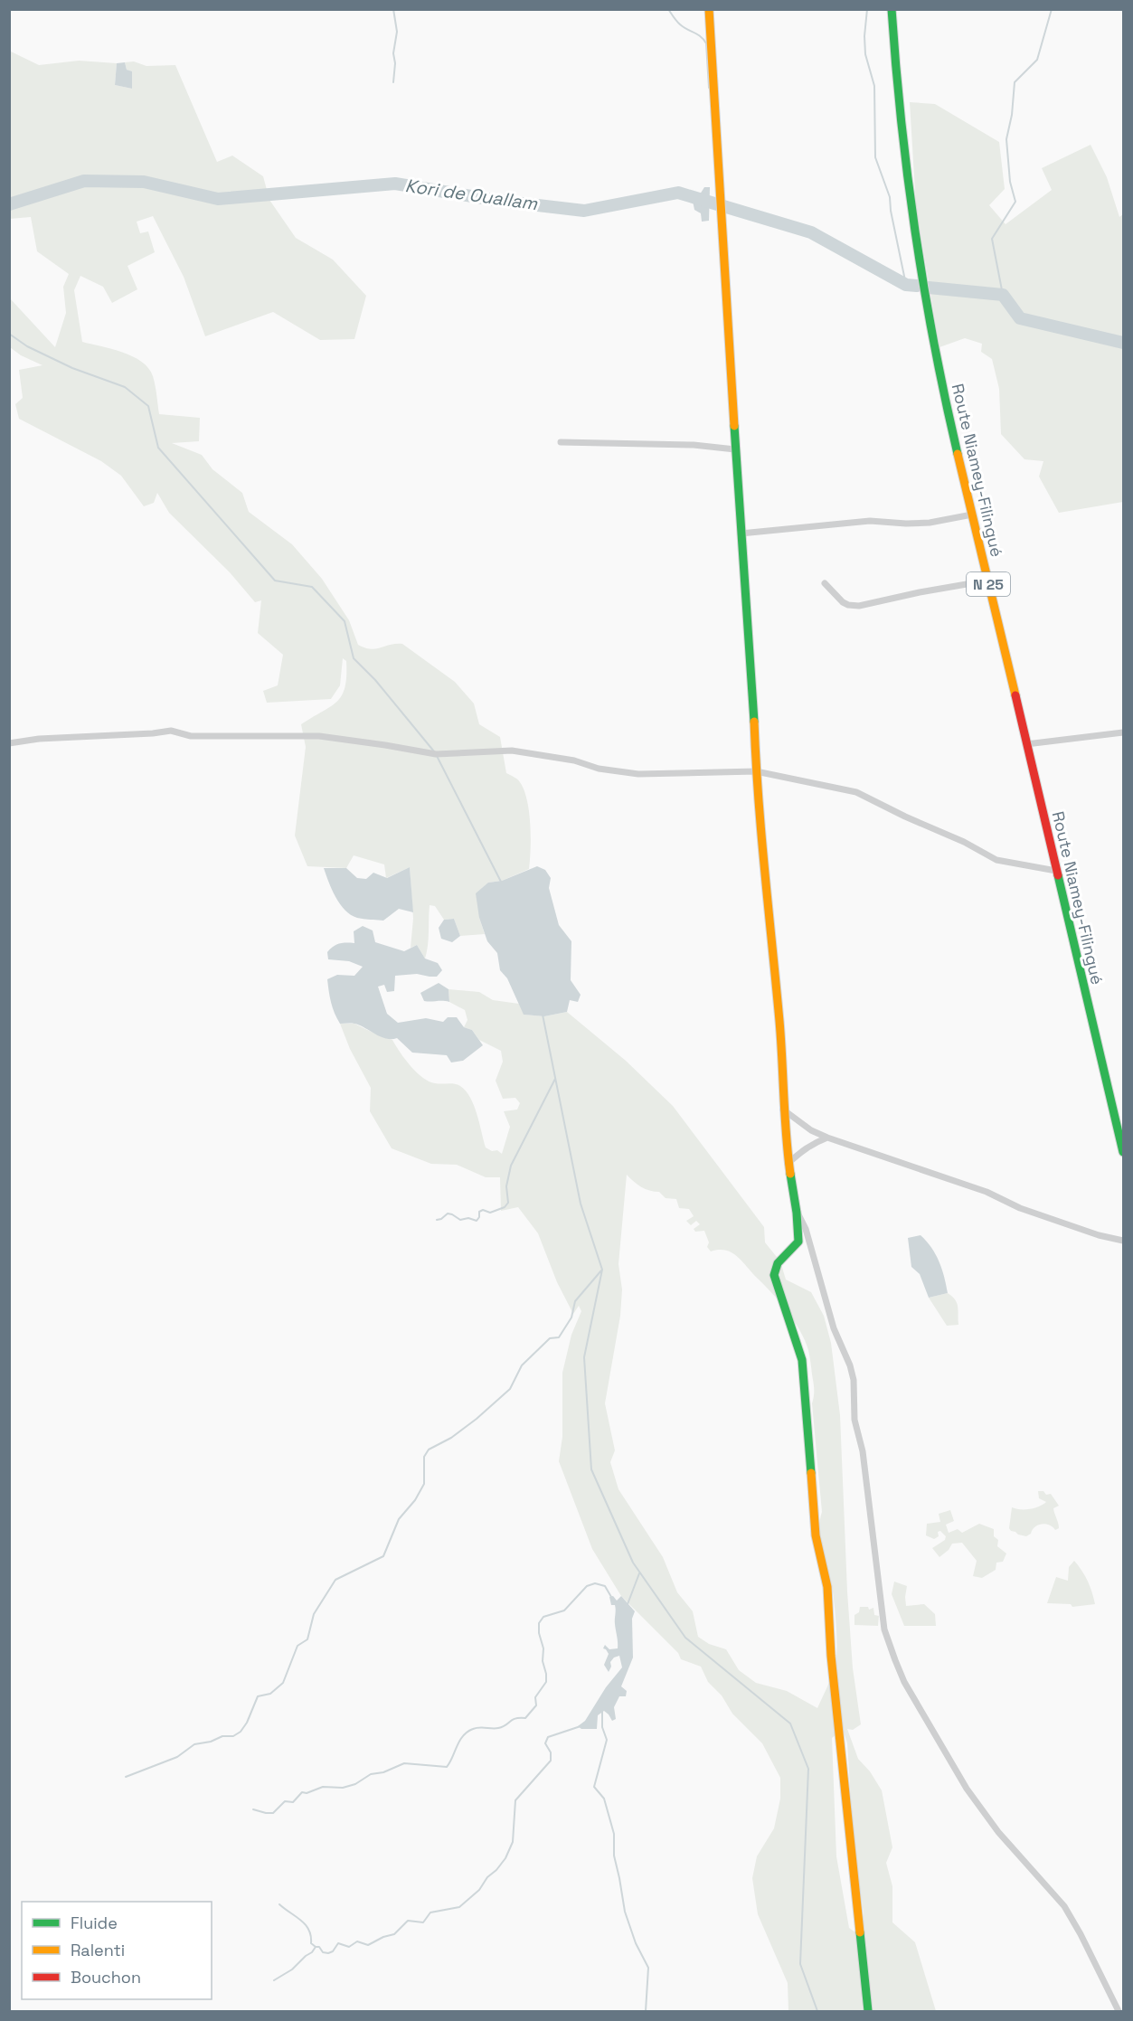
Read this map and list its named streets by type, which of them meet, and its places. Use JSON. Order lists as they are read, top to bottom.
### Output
{
  "streets": {
    "street": ["Route Niamey-Filingué", "N 25"]
  },
  "water": ["Kori de Ouallam"],
  "legend": ["Fluide", "Ralenti", "Bouchon"]
}
